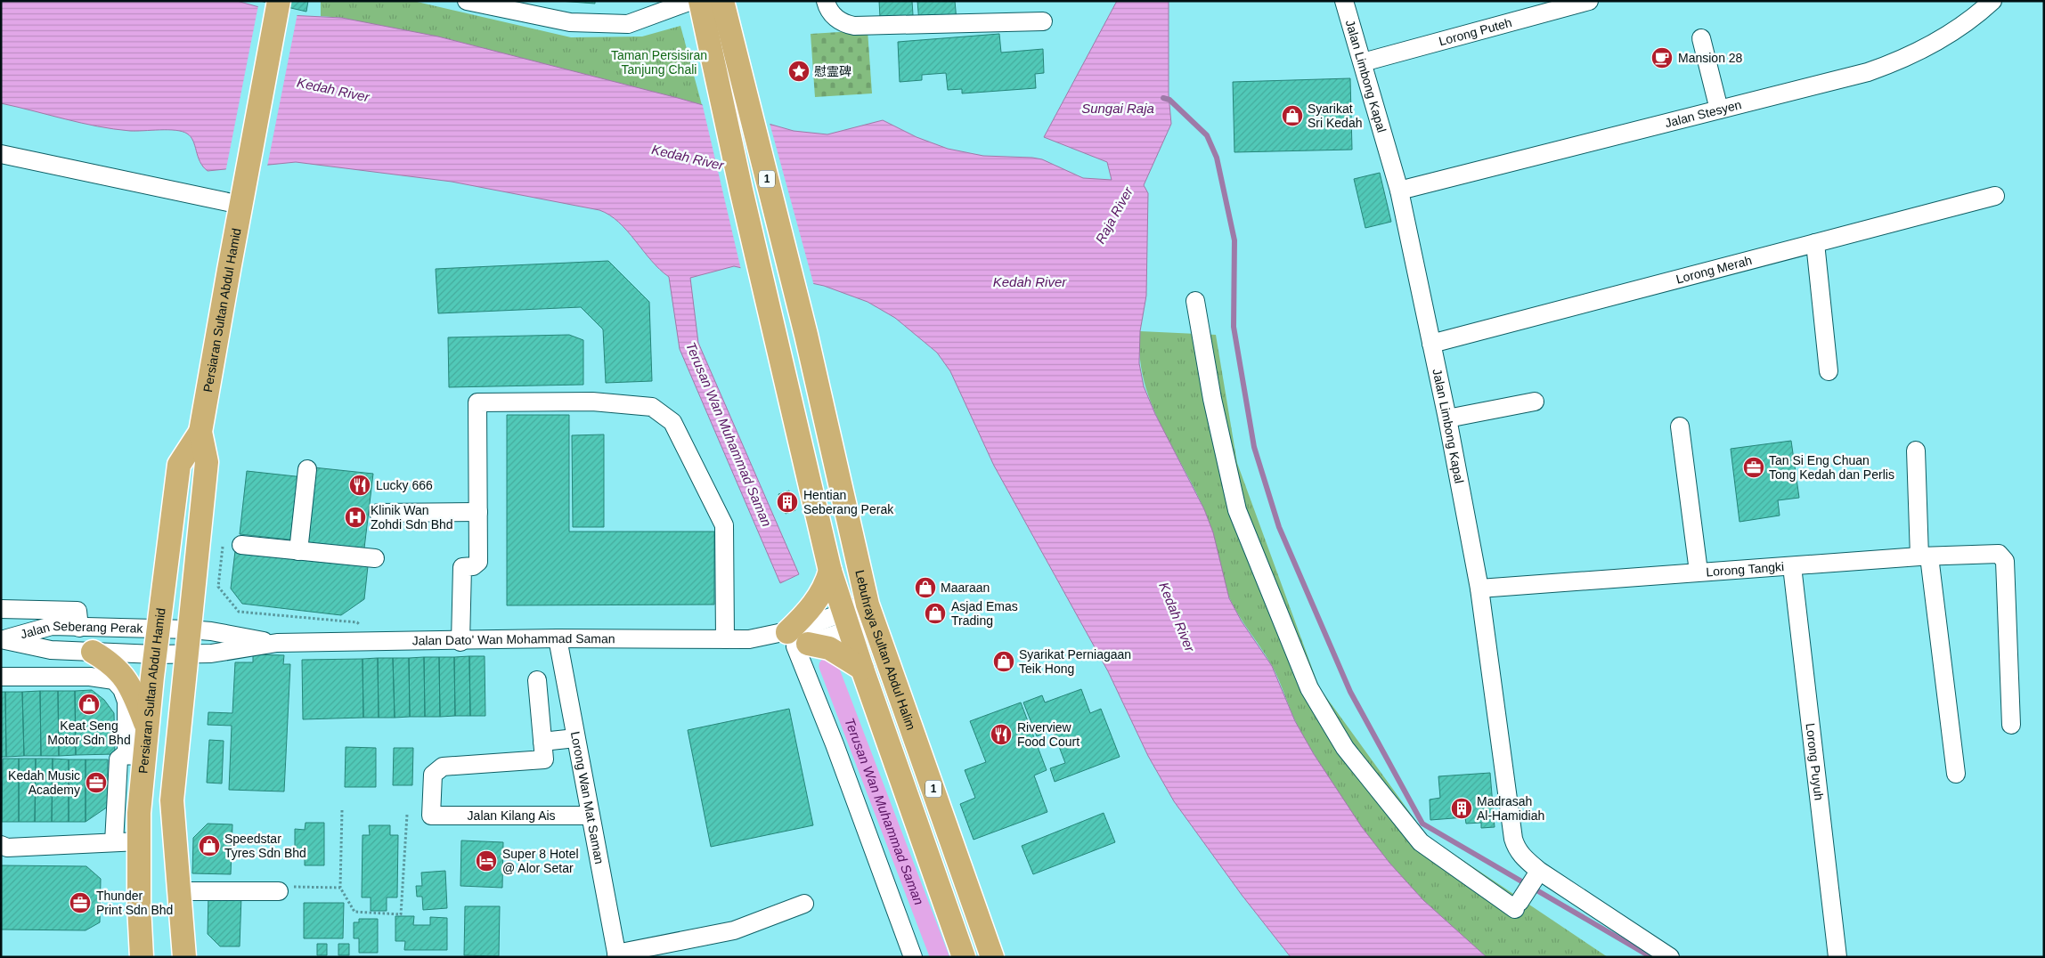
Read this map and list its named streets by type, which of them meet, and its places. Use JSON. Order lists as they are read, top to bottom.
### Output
{
  "streets": {
    "main road": ["1", "Persiaran Sultan Abdul Hamid", "Lebuhraya Sultan Abdul Halim"],
    "street": [
      "Lorong Puteh",
      "Jalan Limbong Kapal",
      "Jalan Stesyen",
      "Lorong Merah",
      "Lorong Tangki",
      "Jalan Seberang Perak",
      "Jalan Dato' Wan Mohammad Saman",
      "Lorong Puyuh",
      "Lorong Wan Mat Saman",
      "Jalan Kilang Ais"
    ]
  },
  "crossings": [
    ["Lorong Puteh", "Jalan Limbong Kapal"],
    ["Jalan Limbong Kapal", "Jalan Stesyen"],
    ["Jalan Limbong Kapal", "Lorong Merah"],
    ["Jalan Limbong Kapal", "Lorong Tangki"],
    ["1", "Jalan Dato' Wan Mohammad Saman"],
    ["Persiaran Sultan Abdul Hamid", "Jalan Seberang Perak"],
    ["Persiaran Sultan Abdul Hamid", "Jalan Dato' Wan Mohammad Saman"],
    ["Lorong Tangki", "Lorong Puyuh"],
    ["Jalan Seberang Perak", "Jalan Dato' Wan Mohammad Saman"],
    ["Jalan Dato' Wan Mohammad Saman", "Lebuhraya Sultan Abdul Halim"],
    ["Jalan Dato' Wan Mohammad Saman", "Lorong Wan Mat Saman"],
    ["Lorong Wan Mat Saman", "Jalan Kilang Ais"]
  ],
  "water": [
    "Kedah River",
    "Sungai Raja",
    "Raja River",
    "Terusan Wan Muhammad Saman"
  ],
  "parks": ["Taman Persisiran Tanjung Chali"],
  "places": {
    "cafe": ["Mansion 28"],
    "place": ["慰霊碑"],
    "shop": [
      "Syarikat Sri Kedah",
      "Maaraan",
      "Asjad Emas Trading",
      "Syarikat Perniagaan Teik Hong",
      "Keat Seng Motor Sdn Bhd",
      "Speedstar Tyres Sdn Bhd"
    ],
    "office": ["Tan Si Eng Chuan Tong Kedah dan Perlis", "Kedah Music Academy", "Thunder Print Sdn Bhd"],
    "restaurant": ["Lucky 666", "Riverview Food Court"],
    "building": ["Hentian Seberang Perak", "Madrasah Al-Hamidiah"],
    "hospital": ["Klinik Wan Zohdi Sdn Bhd"],
    "hotel": ["Super 8 Hotel @ Alor Setar"]
  }
}
